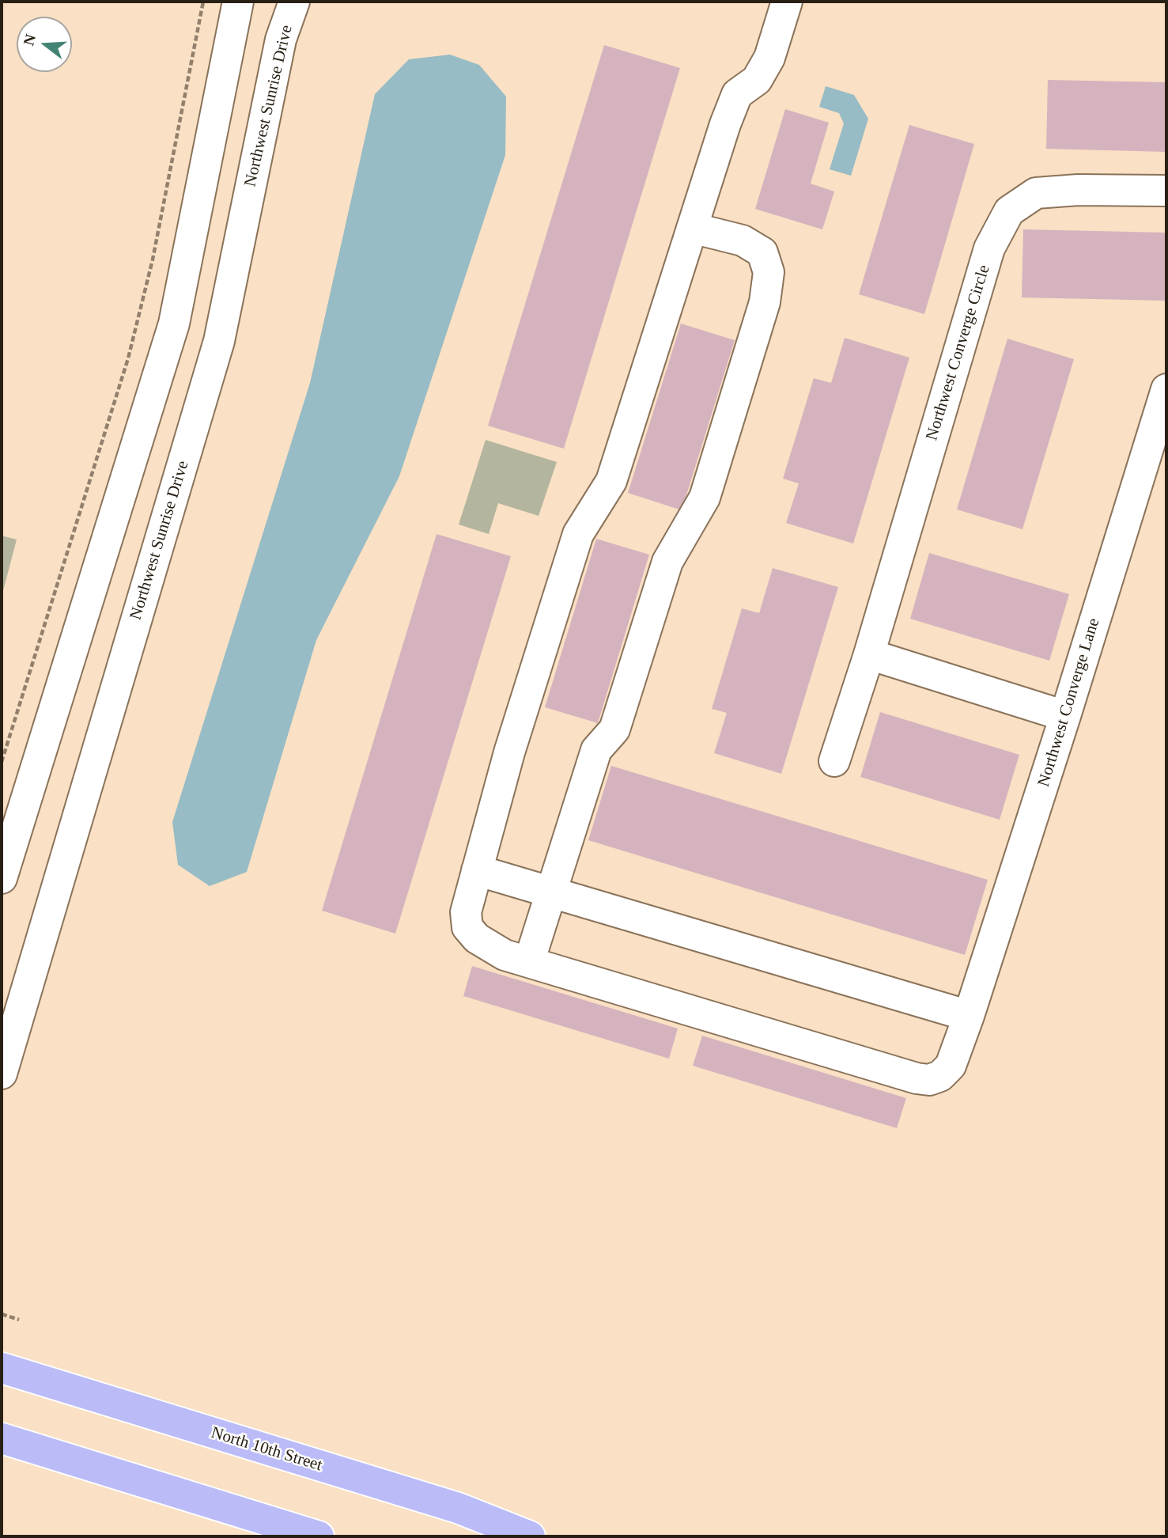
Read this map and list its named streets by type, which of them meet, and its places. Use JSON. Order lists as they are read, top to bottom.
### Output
{
  "streets": {
    "main road": ["North 10th Street"],
    "street": ["Northwest Sunrise Drive", "Northwest Converge Circle", "Northwest Converge Lane"]
  },
  "north": "left"
}
